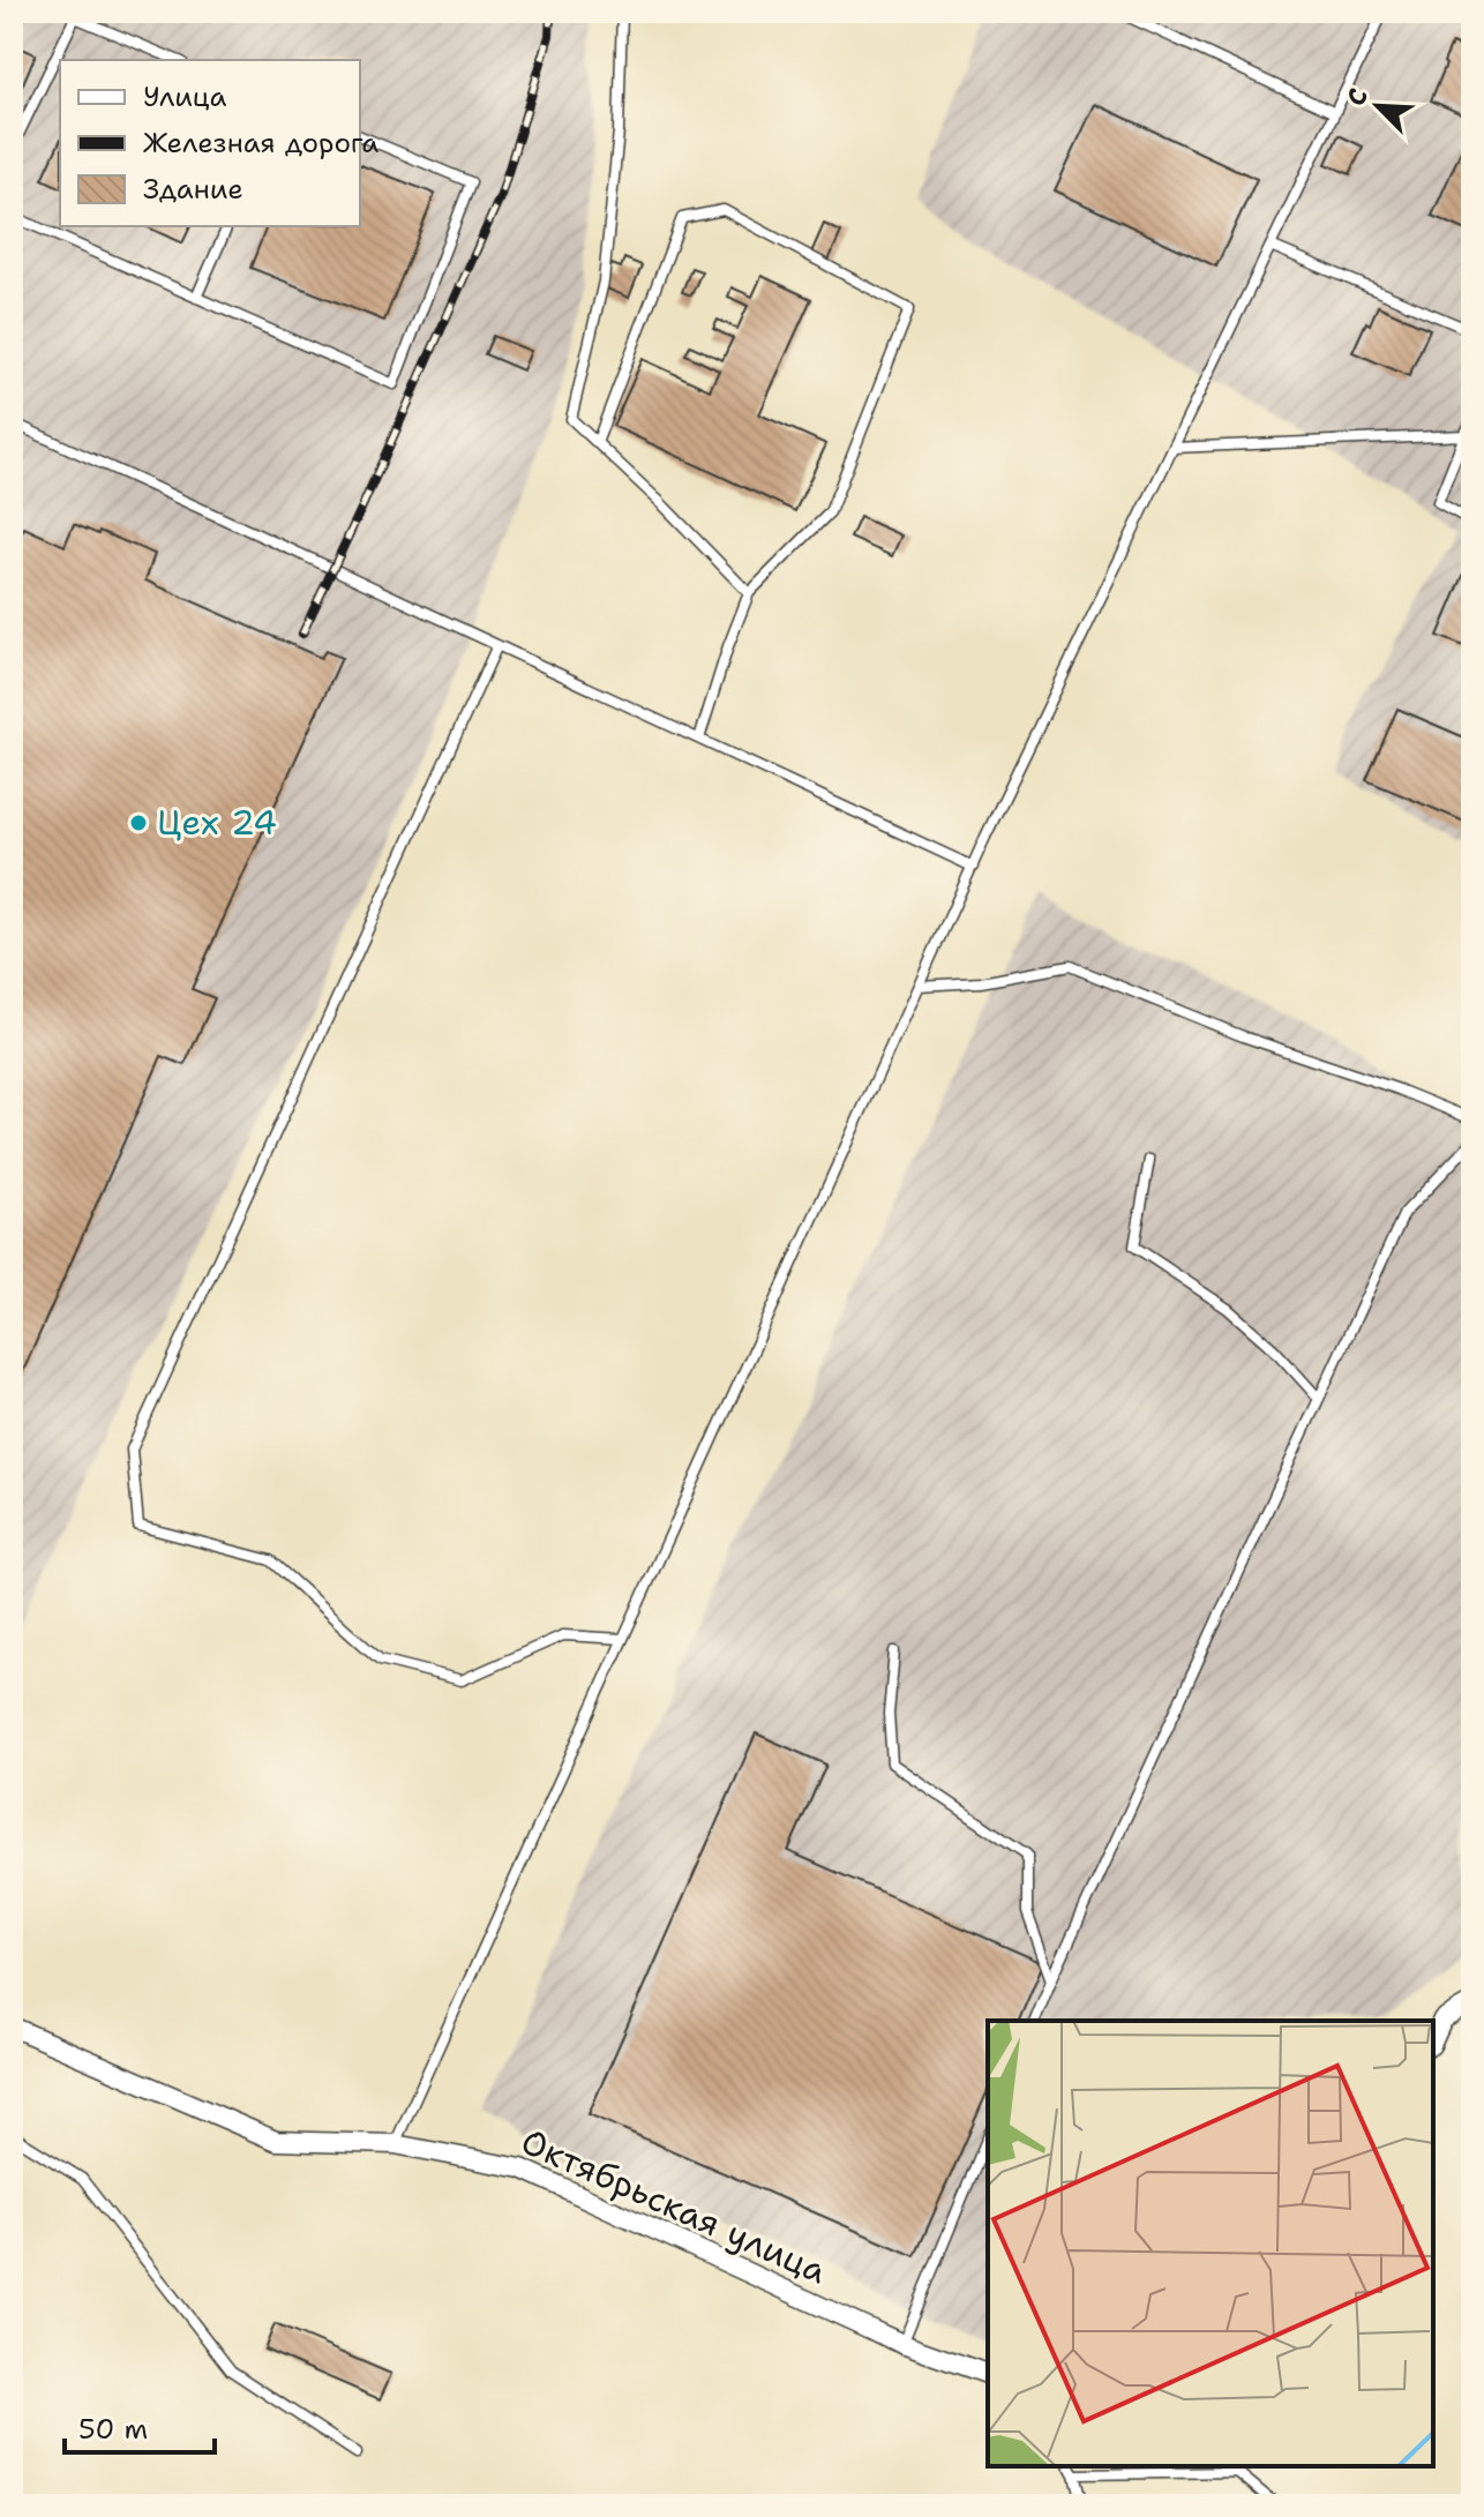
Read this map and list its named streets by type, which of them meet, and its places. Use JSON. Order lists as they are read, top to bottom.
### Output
{
  "streets": {
    "street": ["Октябрьская улица"]
  },
  "places": ["Цех 24"],
  "legend": ["Улица", "Железная дорога", "Здание"],
  "scale_bar": "50 m",
  "north": "top left"
}
